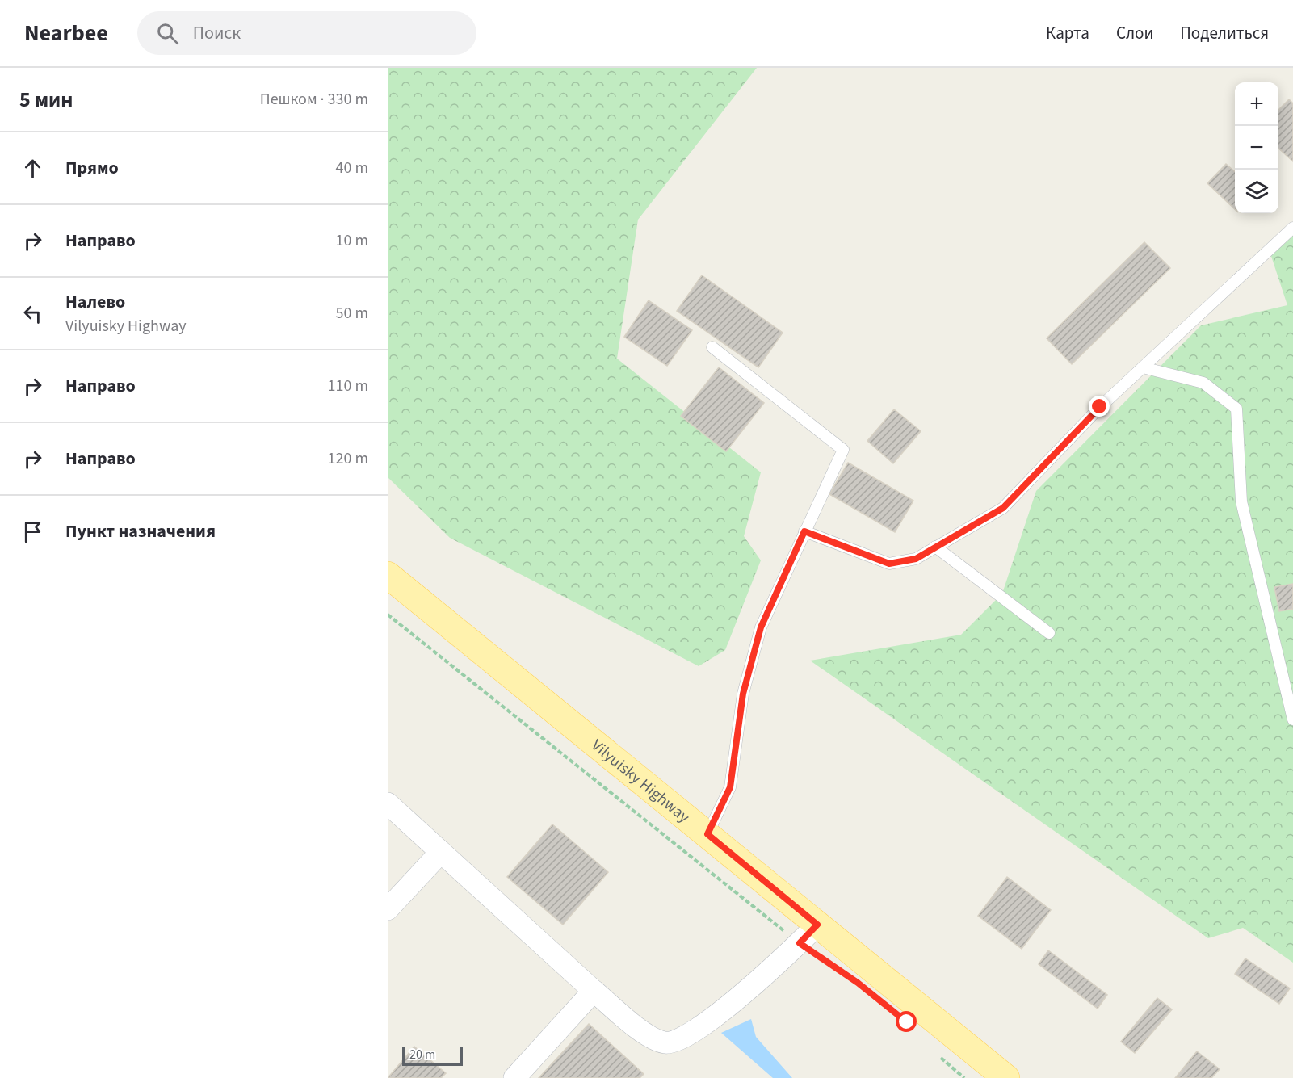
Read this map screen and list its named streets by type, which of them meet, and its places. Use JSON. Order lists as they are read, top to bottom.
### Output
{
  "streets": {
    "main road": ["Vilyuisky Highway"]
  },
  "scale_bar": "20 m",
  "page": {
    "header": "Nearbee",
    "search": "Поиск",
    "nav": ["Карта", "Слои", "Поделиться"],
    "heading": ["5 мин", "Пешком · 330 m"],
    "map_buttons": ["+", "−"],
    "list": [
      ["Прямо", "40 m"],
      ["Направо", "10 m"],
      ["Налево", "Vilyuisky Highway", "50 m"],
      ["Направо", "110 m"],
      ["Направо", "120 m"],
      "Пункт назначения"
    ],
    "scale": "20 m"
  }
}
